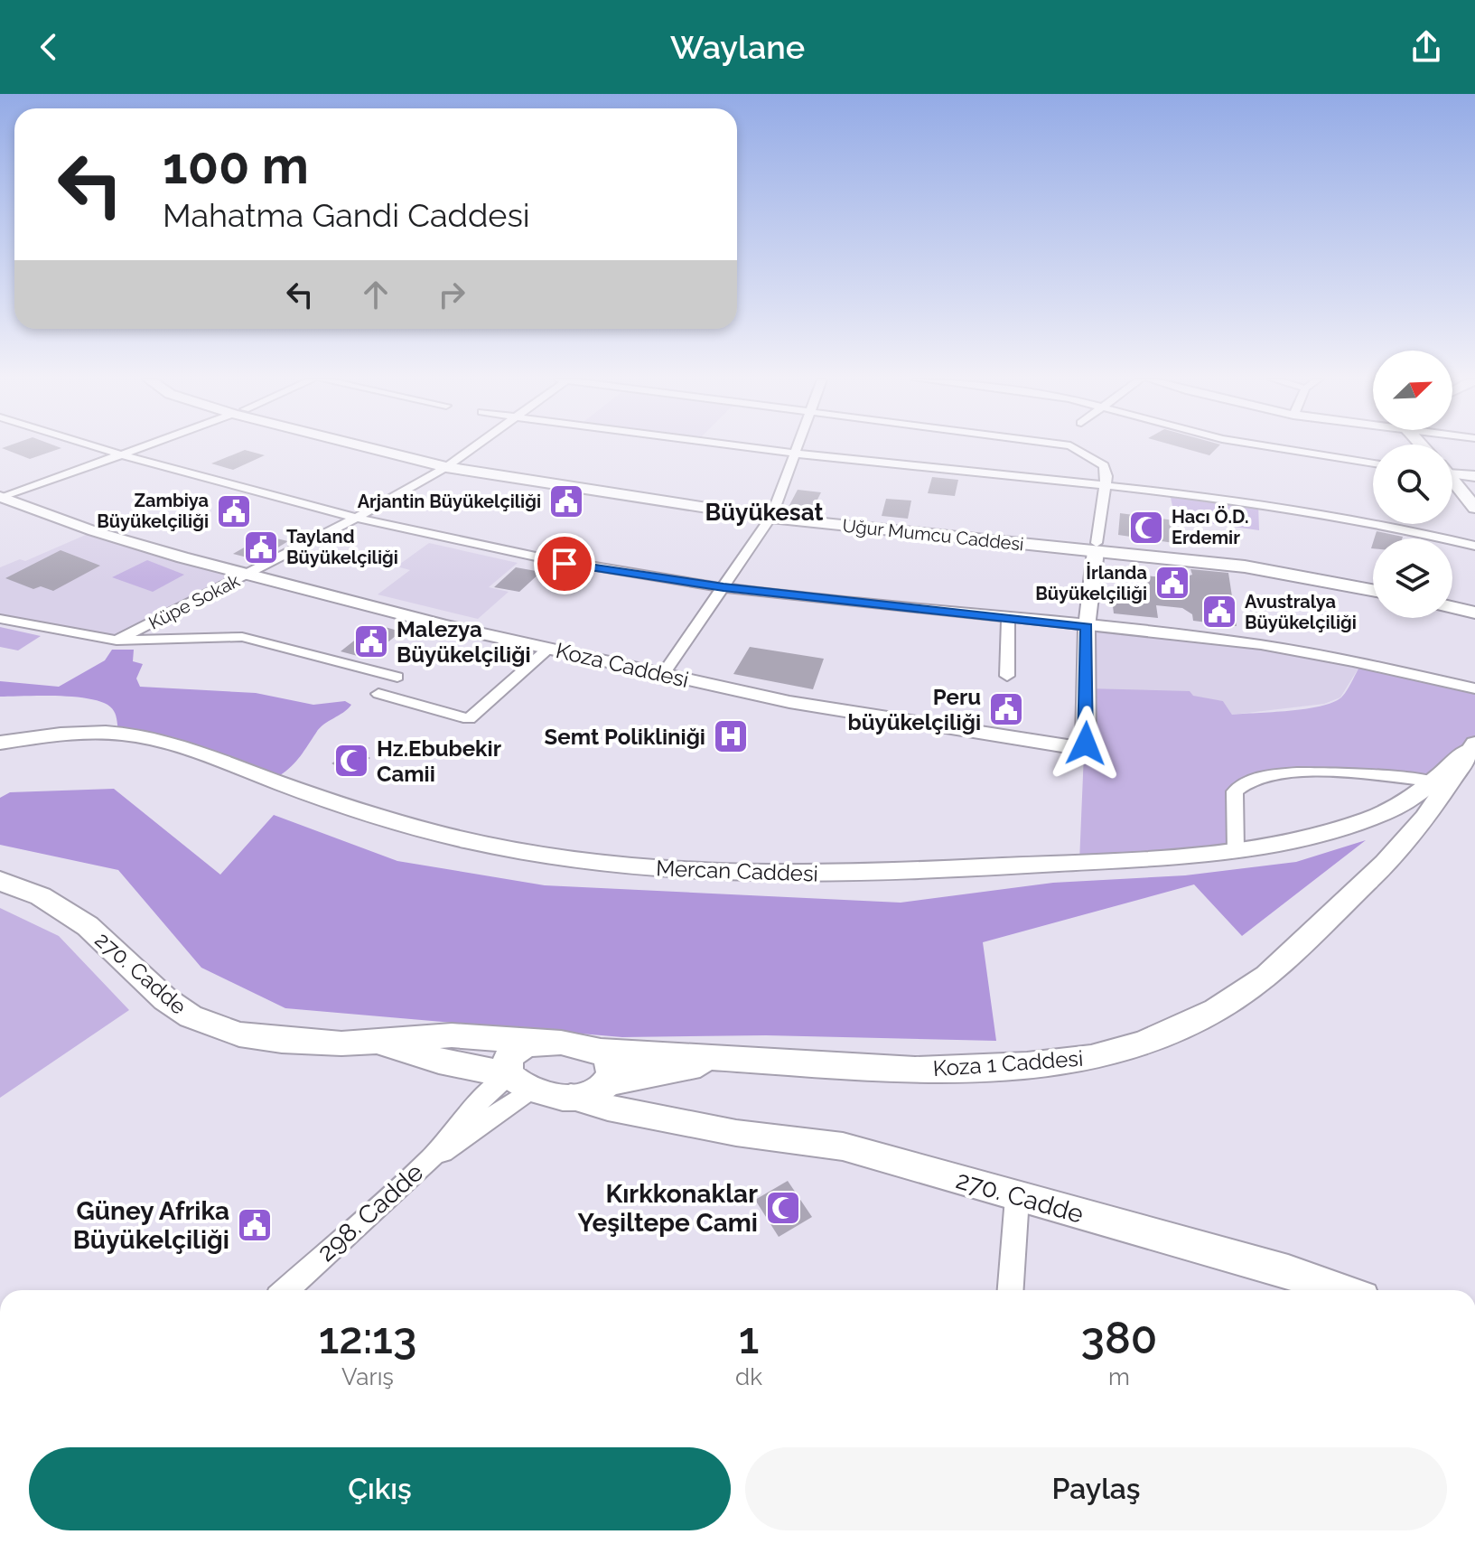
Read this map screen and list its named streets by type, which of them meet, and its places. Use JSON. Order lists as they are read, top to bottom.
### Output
{
  "streets": {
    "main road": ["Uğur Mumcu Caddesi", "270. Cadde", "Koza 1 Caddesi"],
    "street": [
      "Küpe Sokak",
      "Koza Caddesi",
      "Mercan Caddesi",
      "298. Cadde"
    ]
  },
  "crossings": [
    ["Uğur Mumcu Caddesi", "Küpe Sokak"],
    ["Küpe Sokak", "Koza Caddesi"],
    ["Mercan Caddesi", "Koza 1 Caddesi"],
    ["270. Cadde", "Koza 1 Caddesi"],
    ["270. Cadde", "298. Cadde"]
  ],
  "districts": ["Büyükesat"],
  "places": {
    "public building": [
      "Arjantin Büyükelçiliği",
      "Zambiya Büyükelçiliği",
      "Tayland Büyükelçiliği",
      "İrlanda Büyükelçiliği",
      "Avustralya Büyükelçiliği",
      "Malezya Büyükelçiliği",
      "Peru büyükelçiliği",
      "Güney Afrika Büyükelçiliği"
    ],
    "mosque": ["Hacı Ö.D. Erdemir", "Hz.Ebubekir Camii", "Kırkkonaklar Yeşiltepe Cami"],
    "hospital": ["Semt Polikliniği"]
  },
  "north": "top right",
  "page": {
    "header": "Waylane",
    "turn": ["100 m", "Mahatma Gandi Caddesi"],
    "eta": [
      "12:13",
      "Varış",
      "1",
      "dk",
      "380",
      "m"
    ],
    "buttons": ["Çıkış", "Paylaş"]
  }
}
